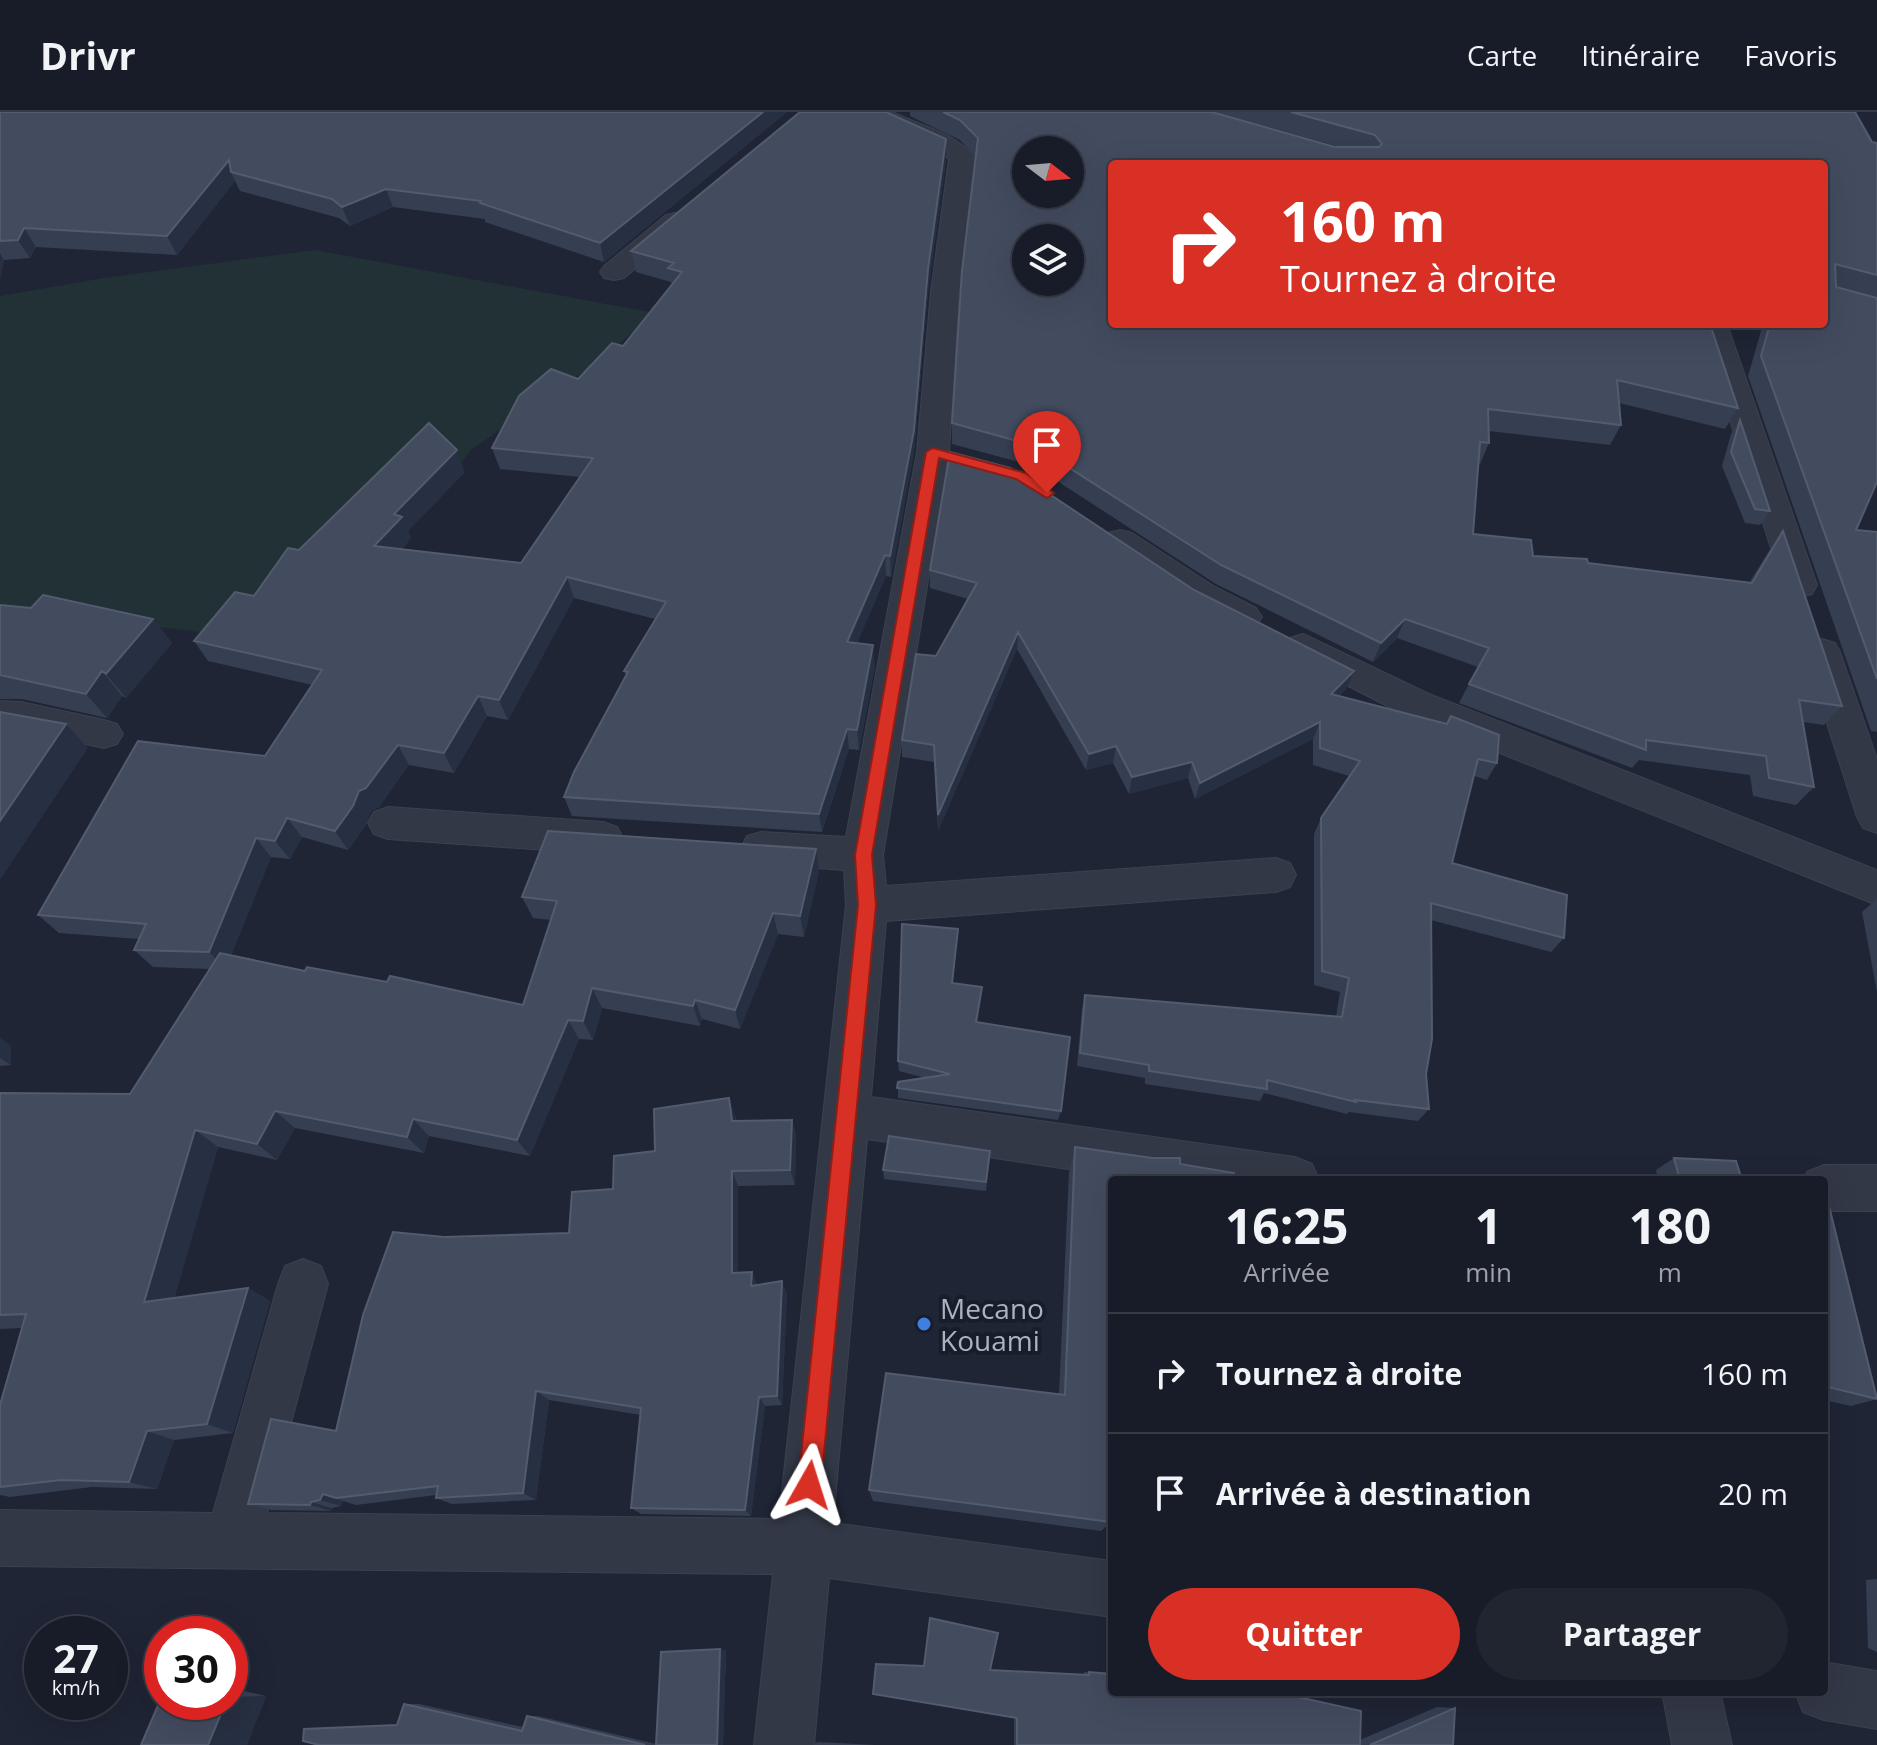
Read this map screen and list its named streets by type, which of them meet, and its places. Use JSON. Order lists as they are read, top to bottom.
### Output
{
  "places": ["Mecano Kouami"],
  "north": "right",
  "page": {
    "header": "Drivr",
    "nav": ["Carte", "Itinéraire", "Favoris"],
    "turn": ["160 m", "Tournez à droite"],
    "eta": [
      "16:25",
      "Arrivée",
      "1",
      "min",
      "180",
      "m"
    ],
    "list": [
      {
        "name": "Tournez à droite",
        "value": "160 m"
      },
      {
        "name": "Arrivée à destination",
        "value": "20 m"
      }
    ],
    "buttons": ["Quitter", "Partager"],
    "speed": "27 km/h",
    "limit": "30"
  }
}
